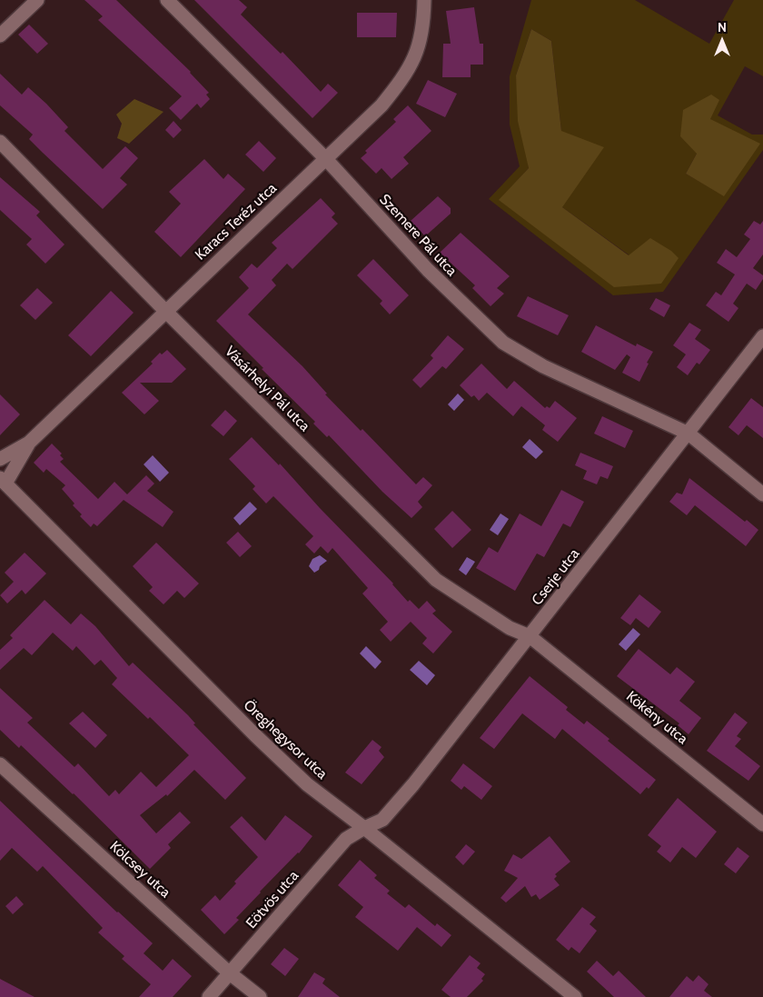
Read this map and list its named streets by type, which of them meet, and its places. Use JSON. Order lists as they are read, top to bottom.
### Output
{
  "streets": {
    "street": [
      "Karacs Teréz utca",
      "Szemere Pál utca",
      "Vásárhelyi Pál utca",
      "Cserje utca",
      "Kökény utca",
      "Öreghegysor utca",
      "Kölcsey utca",
      "Eötvös utca"
    ]
  },
  "crossings": [
    ["Karacs Teréz utca", "Szemere Pál utca"],
    ["Karacs Teréz utca", "Vásárhelyi Pál utca"],
    ["Karacs Teréz utca", "Öreghegysor utca"],
    ["Szemere Pál utca", "Cserje utca"],
    ["Vásárhelyi Pál utca", "Cserje utca"],
    ["Vásárhelyi Pál utca", "Kökény utca"],
    ["Cserje utca", "Kökény utca"],
    ["Cserje utca", "Öreghegysor utca"],
    ["Cserje utca", "Eötvös utca"],
    ["Öreghegysor utca", "Eötvös utca"],
    ["Kölcsey utca", "Eötvös utca"]
  ],
  "north": "top"
}
